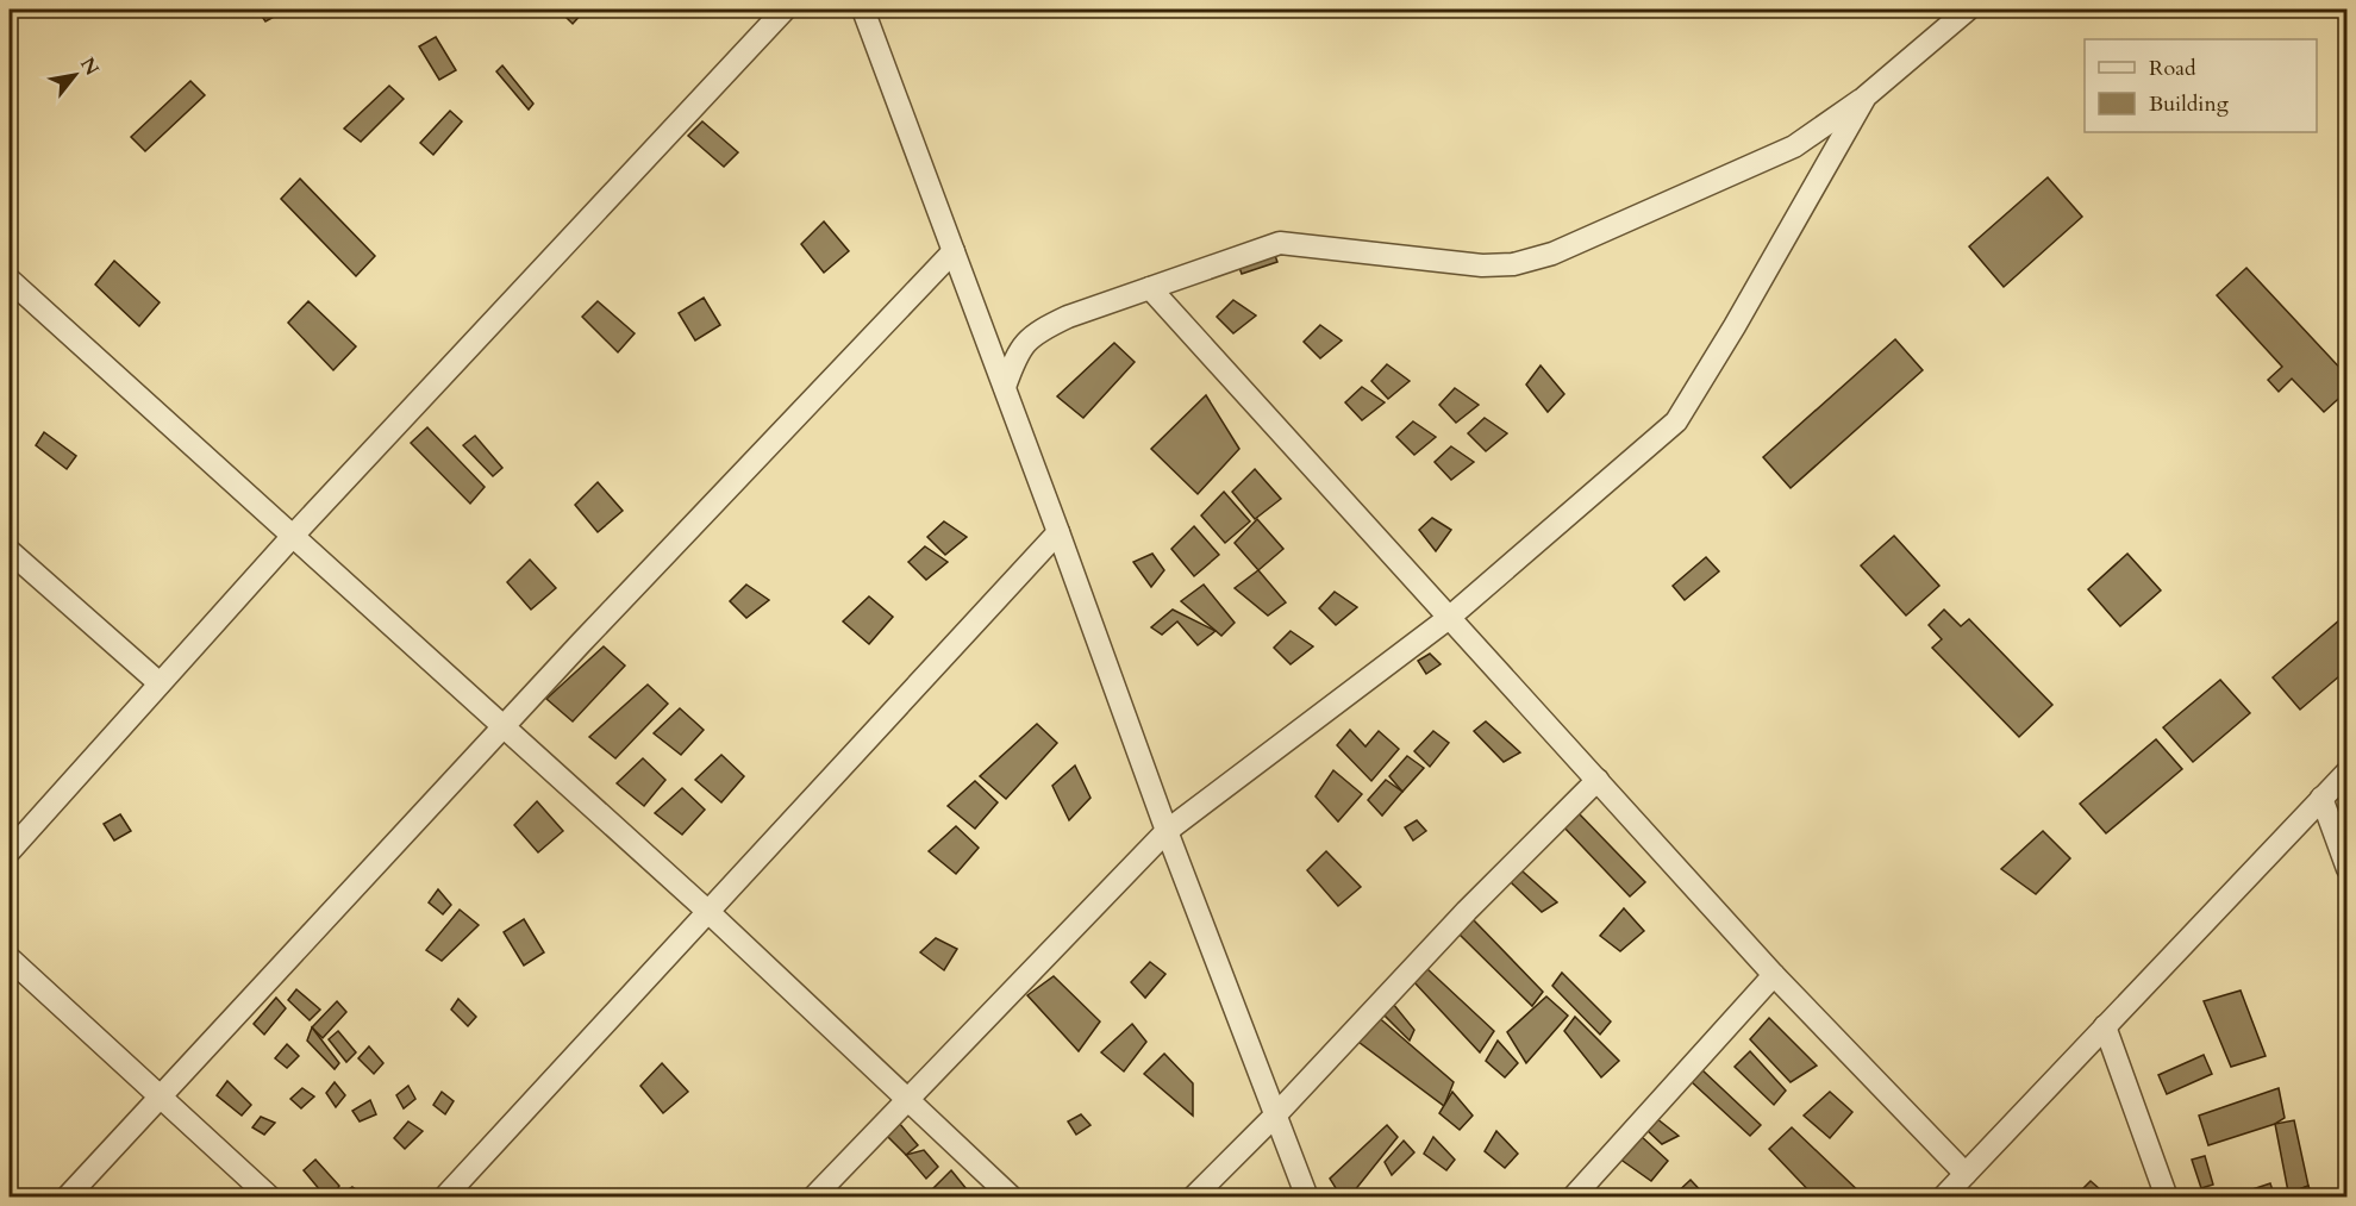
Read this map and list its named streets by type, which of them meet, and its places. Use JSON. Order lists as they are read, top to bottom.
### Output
{
  "legend": ["Road", "Building"],
  "north": "top right"
}
